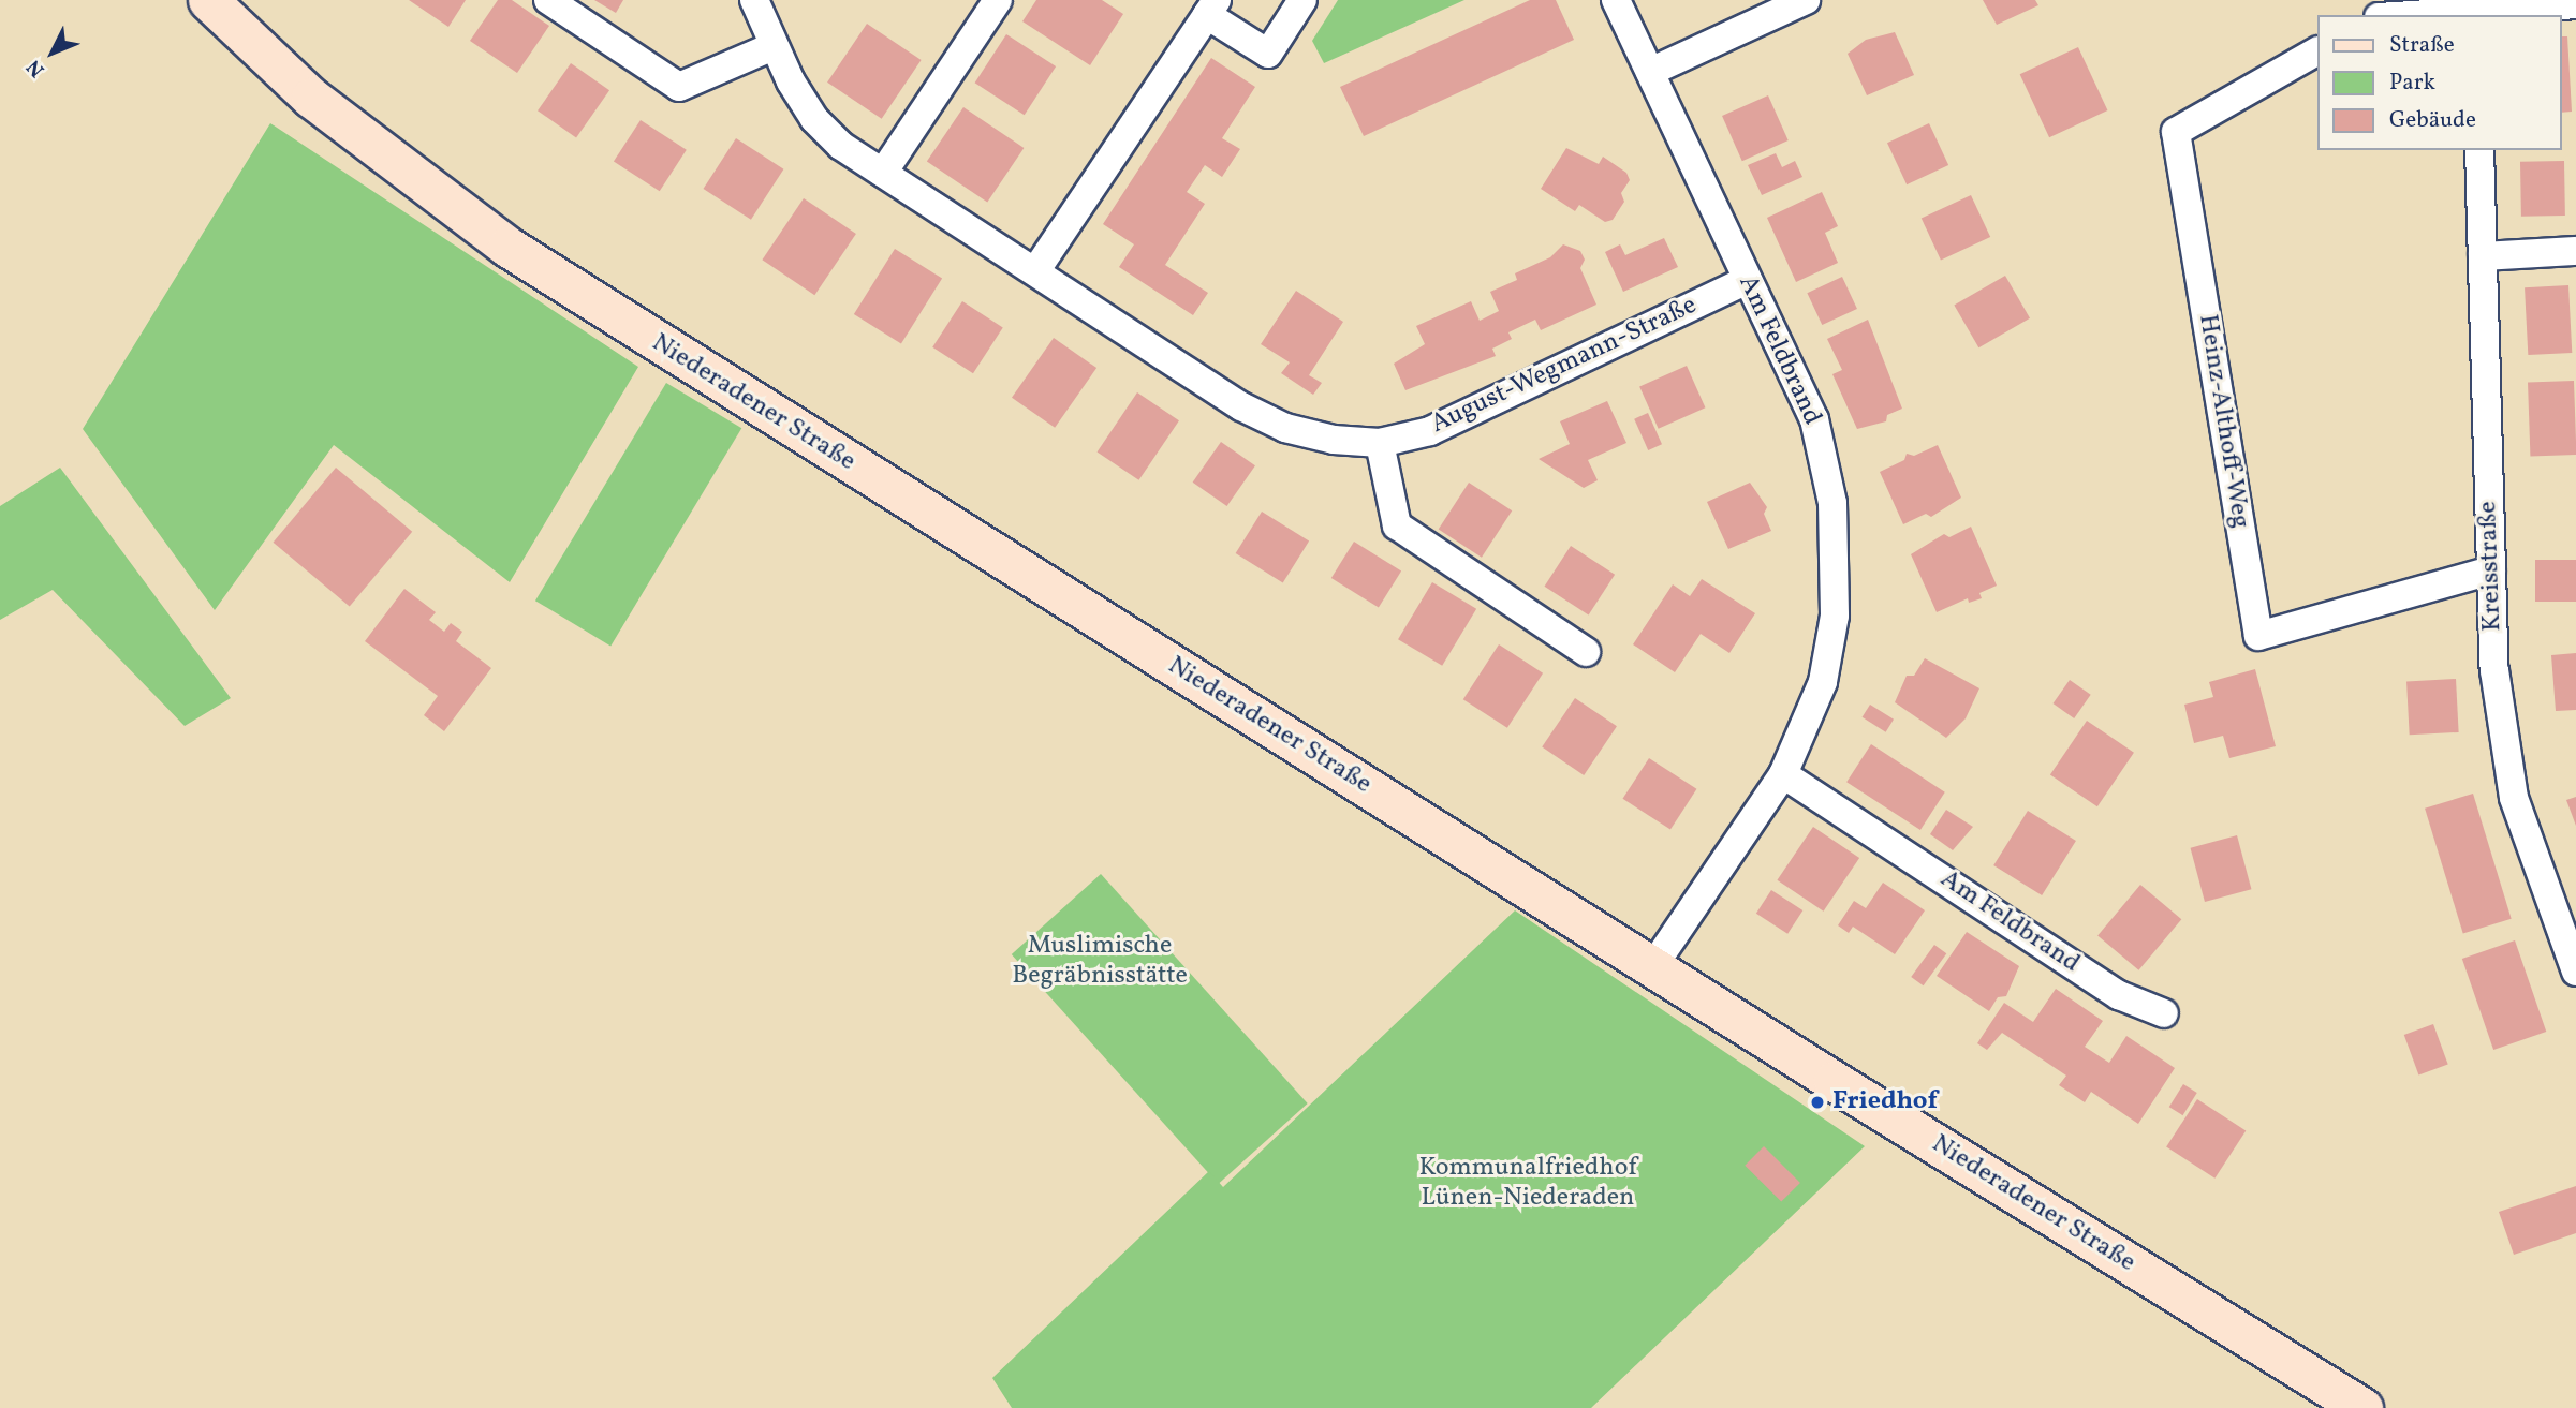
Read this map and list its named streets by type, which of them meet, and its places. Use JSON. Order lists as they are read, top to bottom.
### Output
{
  "streets": {
    "street": [
      "Am Feldbrand",
      "August-Wegmann-Straße",
      "Niederadener Straße",
      "Heinz-Althoff-Weg",
      "Kreisstraße"
    ]
  },
  "crossings": [
    ["Am Feldbrand", "August-Wegmann-Straße"],
    ["Am Feldbrand", "Niederadener Straße"],
    ["Heinz-Althoff-Weg", "Kreisstraße"]
  ],
  "parks": ["Muslimische Begräbnisstätte", "Kommunalfriedhof Lünen-Niederaden"],
  "places": ["Friedhof"],
  "legend": ["Straße", "Park", "Gebäude"],
  "north": "bottom left"
}
